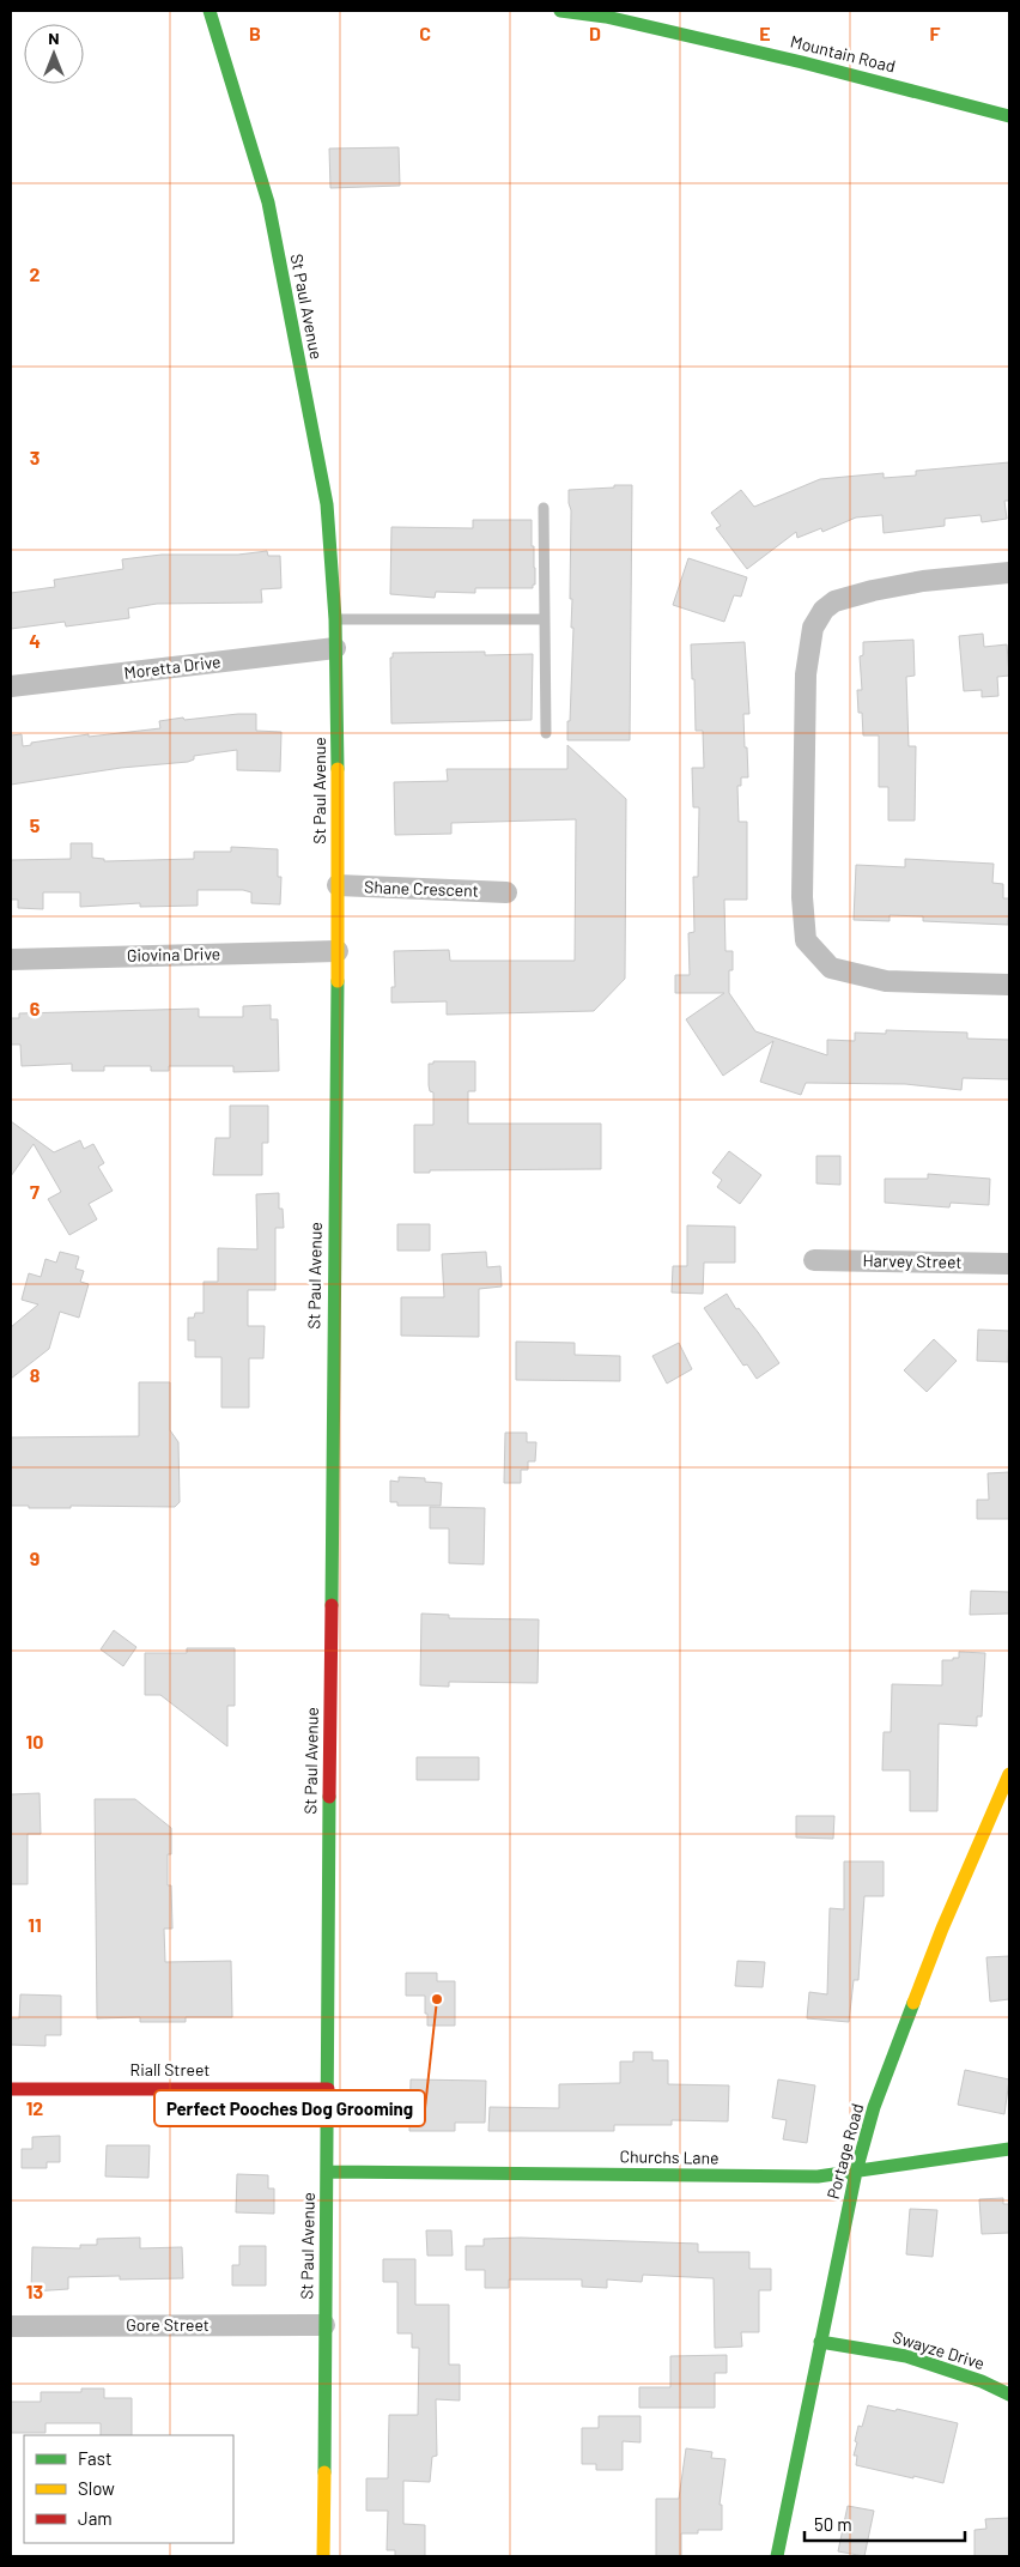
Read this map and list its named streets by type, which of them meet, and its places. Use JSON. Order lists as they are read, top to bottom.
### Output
{
  "streets": {
    "main road": [
      "Mountain Road",
      "St Paul Avenue",
      "Riall Street",
      "Portage Road",
      "Churchs Lane",
      "Swayze Drive"
    ],
    "street": [
      "Moretta Drive",
      "Shane Crescent",
      "Giovina Drive",
      "Harvey Street",
      "Gore Street"
    ]
  },
  "crossings": [
    ["St Paul Avenue", "Moretta Drive"],
    ["St Paul Avenue", "Shane Crescent"],
    ["St Paul Avenue", "Giovina Drive"],
    ["St Paul Avenue", "Riall Street"],
    ["St Paul Avenue", "Churchs Lane"],
    ["St Paul Avenue", "Gore Street"],
    ["Portage Road", "Churchs Lane"],
    ["Portage Road", "Swayze Drive"]
  ],
  "places": ["Perfect Pooches Dog Grooming"],
  "legend": ["Fast", "Slow", "Jam"],
  "scale_bar": "50 m",
  "north": "top",
  "grid": {
    "columns": [
      "B",
      "C",
      "D",
      "E",
      "F"
    ],
    "rows": [
      "2",
      "3",
      "4",
      "5",
      "6",
      "7",
      "8",
      "9",
      "10",
      "11",
      "12",
      "13"
    ]
  }
}
